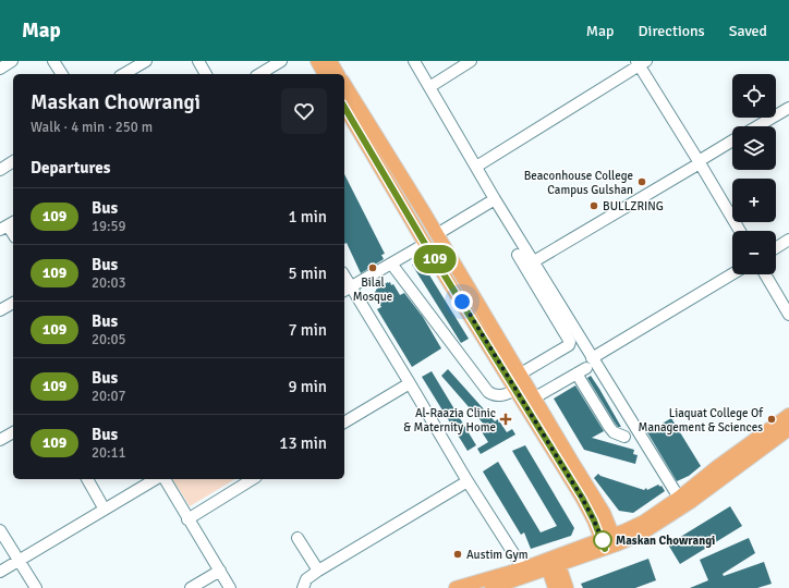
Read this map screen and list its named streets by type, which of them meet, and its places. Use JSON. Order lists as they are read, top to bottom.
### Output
{
  "places": {
    "other": [
      "Beaconhouse College Campus Gulshan",
      "BULLZRING",
      "Bilal Mosque",
      "Liaquat College Of Management & Sciences",
      "Maskan Chowrangi",
      "Austim Gym"
    ],
    "health": ["Al-Raazia Clinic & Maternity Home"]
  },
  "lines": ["bus line 109"],
  "page": {
    "header": "Map",
    "nav": ["Map", "Directions", "Saved"],
    "on_map": "109",
    "map_buttons": ["+", "−"],
    "heading": [
      ["Maskan Chowrangi", "Walk · 4 min · 250 m"],
      "Departures"
    ],
    "list": [
      {
        "mark": "109",
        "name": "Bus",
        "note": "19:59",
        "value": "1 min"
      },
      {
        "mark": "109",
        "name": "Bus",
        "note": "20:03",
        "value": "5 min"
      },
      {
        "mark": "109",
        "name": "Bus",
        "note": "20:05",
        "value": "7 min"
      },
      {
        "mark": "109",
        "name": "Bus",
        "note": "20:07",
        "value": "9 min"
      },
      {
        "mark": "109",
        "name": "Bus",
        "note": "20:11",
        "value": "13 min"
      }
    ]
  }
}
